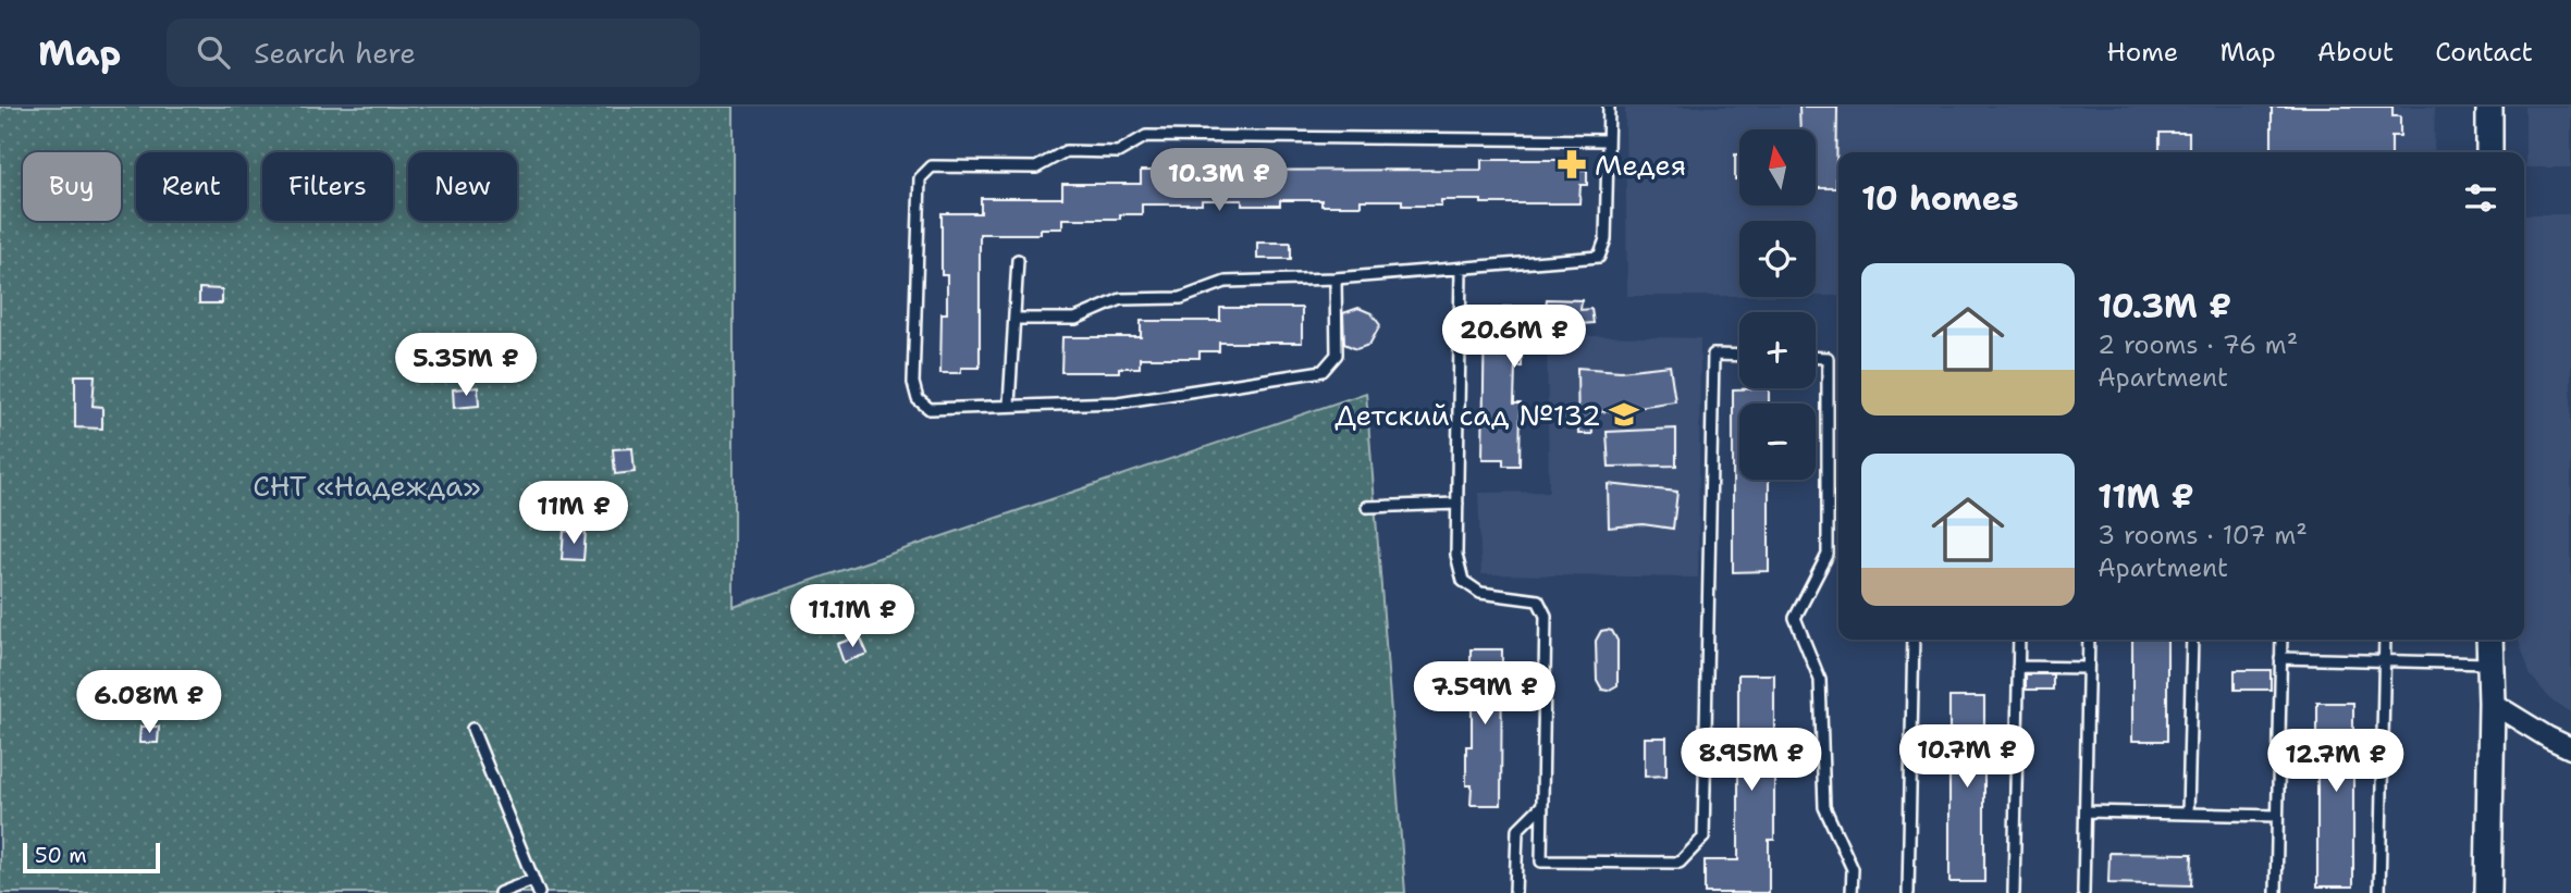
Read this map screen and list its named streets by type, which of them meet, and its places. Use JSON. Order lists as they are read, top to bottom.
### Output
{
  "parks": ["СНТ «Надежда»"],
  "places": {
    "pharmacy": ["Медея"],
    "school or university": ["Детский сад №132"]
  },
  "scale_bar": "50 m",
  "north": "top",
  "page": {
    "header": "Map",
    "search": "Search here",
    "nav": [
      "Home",
      "Map",
      "About",
      "Contact"
    ],
    "map_buttons": ["+", "−"],
    "price": [
      "10.3M ₽",
      "20.6M ₽",
      "5.35M ₽",
      "11M ₽",
      "11.1M ₽",
      "7.59M ₽",
      "6.08M ₽",
      "10.7M ₽",
      "8.95M ₽",
      "12.7M ₽"
    ],
    "chip": [
      "Buy",
      "Rent",
      "Filters",
      "New"
    ],
    "heading": "10 homes",
    "list": [
      {
        "name": "10.3M ₽",
        "note": "2 rooms · 76 m² · Apartment"
      },
      {
        "name": "11M ₽",
        "note": "3 rooms · 107 m² · Apartment"
      }
    ],
    "scale": "50 m"
  }
}
